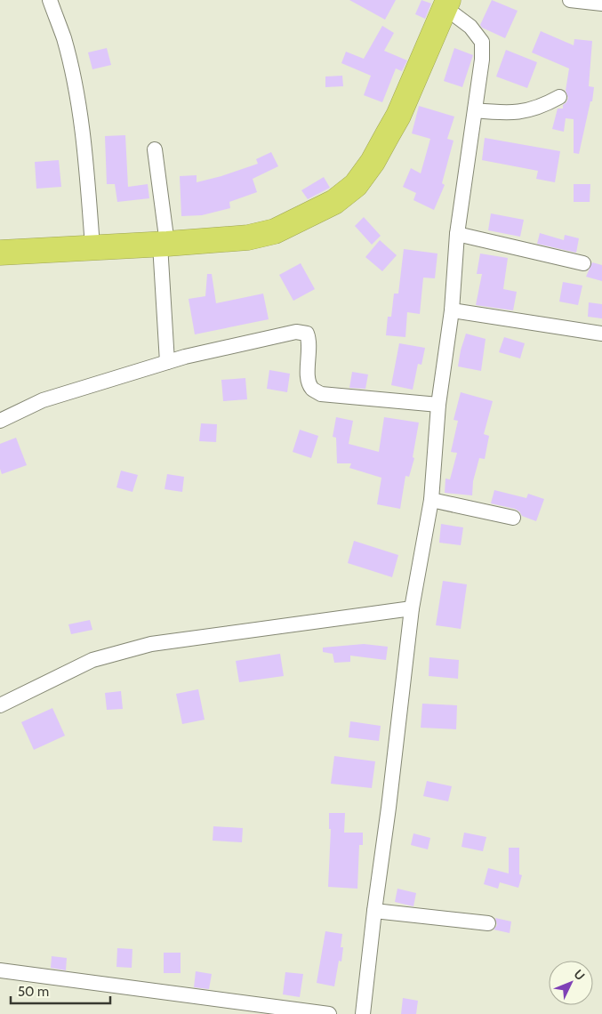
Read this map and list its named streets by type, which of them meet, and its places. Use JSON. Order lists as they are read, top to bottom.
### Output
{
  "scale_bar": "50 m",
  "north": "top right"
}
